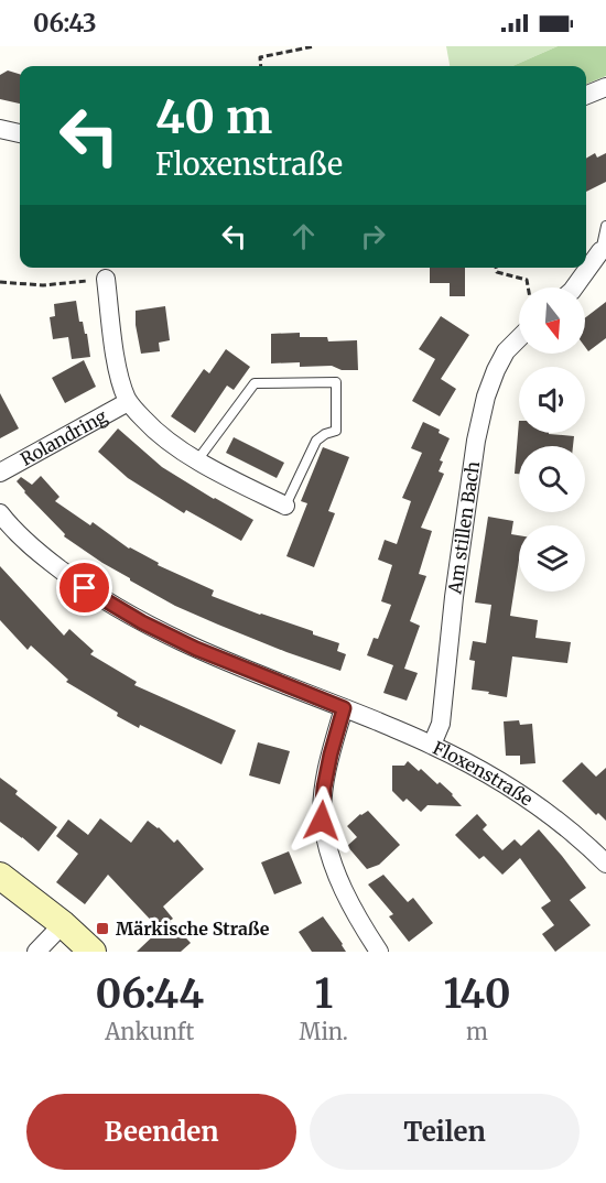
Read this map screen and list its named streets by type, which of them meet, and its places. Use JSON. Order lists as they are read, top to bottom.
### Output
{
  "streets": {
    "street": ["Rolandring", "Am stillen Bach", "Floxenstraße"]
  },
  "crossings": [
    ["Am stillen Bach", "Floxenstraße"]
  ],
  "places": {
    "transit": ["Märkische Straße"]
  },
  "north": "bottom",
  "page": {
    "status": "06:43",
    "turn": ["40 m", "Floxenstraße"],
    "eta": [
      "06:44",
      "Ankunft",
      "1",
      "Min.",
      "140",
      "m"
    ],
    "buttons": ["Beenden", "Teilen"]
  }
}
